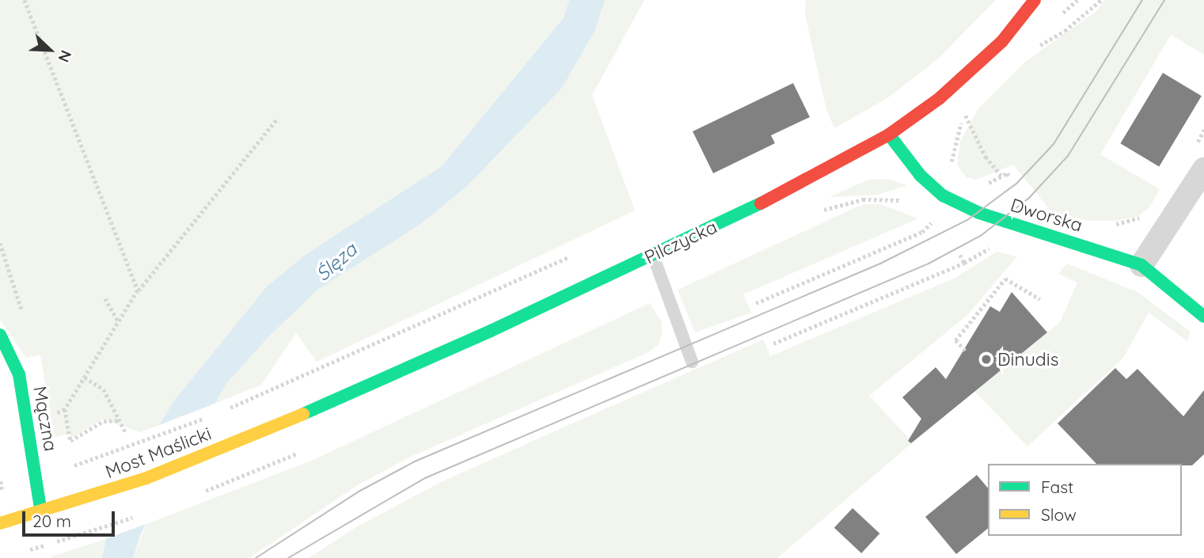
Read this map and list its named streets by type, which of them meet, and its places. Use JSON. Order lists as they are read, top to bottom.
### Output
{
  "streets": {
    "street": [
      "Dworska",
      "Pilczycka",
      "Mączna",
      "Most Maślicki"
    ]
  },
  "crossings": [
    ["Dworska", "Pilczycka"],
    ["Pilczycka", "Most Maślicki"],
    ["Mączna", "Most Maślicki"]
  ],
  "water": ["Ślęza"],
  "places": ["Dinudis"],
  "legend": ["Fast", "Slow"],
  "scale_bar": "20 m",
  "north": "bottom right"
}
